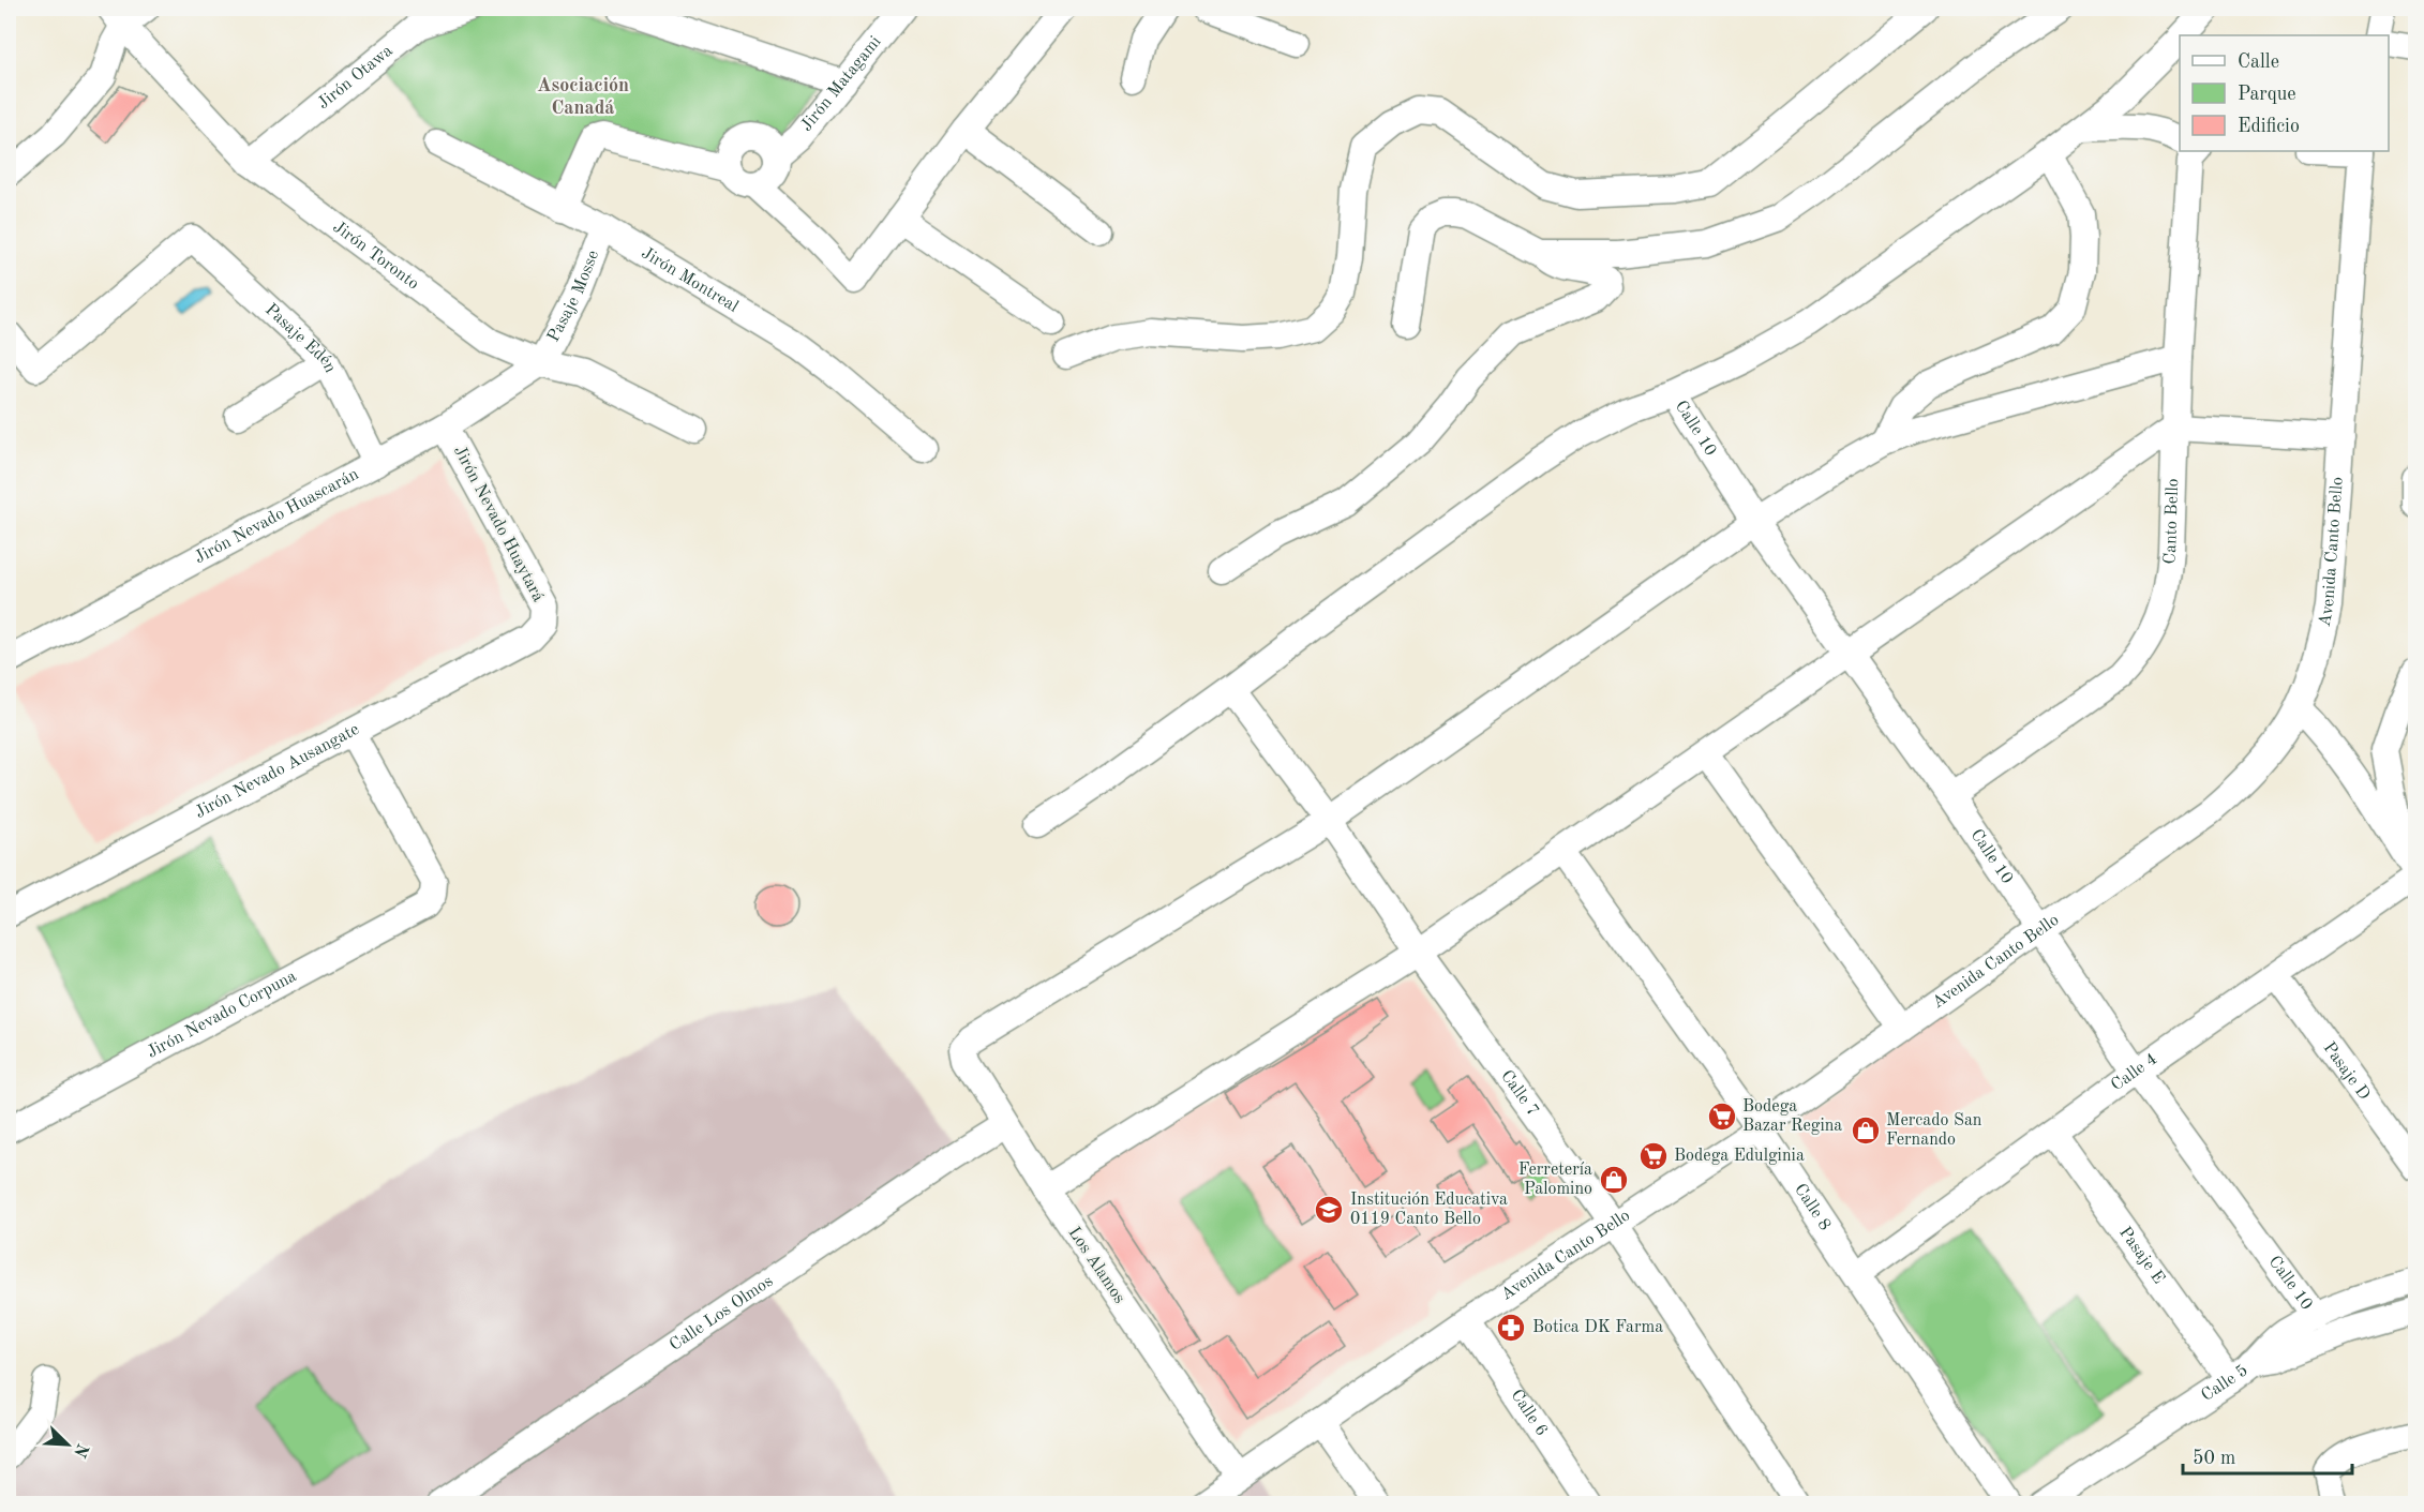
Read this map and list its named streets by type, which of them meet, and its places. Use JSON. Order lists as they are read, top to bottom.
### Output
{
  "streets": {
    "street": [
      "Jirón Otawa",
      "Jirón Matagami",
      "Jirón Toronto",
      "Jirón Montreal",
      "Pasaje Mosse",
      "Pasaje Edén",
      "Calle 10",
      "Jirón Nevado Huascarán",
      "Canto Bello",
      "Jirón Nevado Huaytará",
      "Avenida Canto Bello",
      "Jirón Nevado Ausangate",
      "Jirón Nevado Corpuna",
      "Pasaje D",
      "Calle 4",
      "Calle 7",
      "Calle 8",
      "Pasaje E",
      "Los Alamos",
      "Calle Los Olmos",
      "Calle 5",
      "Calle 6"
    ]
  },
  "crossings": [
    ["Jirón Otawa", "Jirón Toronto"],
    ["Jirón Toronto", "Pasaje Mosse"],
    ["Jirón Toronto", "Jirón Nevado Huascarán"],
    ["Jirón Montreal", "Pasaje Mosse"],
    ["Pasaje Mosse", "Jirón Nevado Huascarán"],
    ["Pasaje Edén", "Jirón Nevado Huascarán"],
    ["Calle 10", "Canto Bello"],
    ["Calle 10", "Avenida Canto Bello"],
    ["Calle 10", "Calle 4"],
    ["Calle 10", "Calle 5"],
    ["Jirón Nevado Huascarán", "Jirón Nevado Huaytará"],
    ["Jirón Nevado Huaytará", "Jirón Nevado Ausangate"],
    ["Avenida Canto Bello", "Calle 7"],
    ["Avenida Canto Bello", "Calle 8"],
    ["Avenida Canto Bello", "Los Alamos"],
    ["Avenida Canto Bello", "Calle 6"],
    ["Jirón Nevado Ausangate", "Jirón Nevado Corpuna"],
    ["Pasaje D", "Calle 4"],
    ["Calle 4", "Calle 8"],
    ["Calle 4", "Pasaje E"],
    ["Calle 7", "Los Alamos"],
    ["Pasaje E", "Calle 5"],
    ["Los Alamos", "Calle Los Olmos"]
  ],
  "districts": ["Asociación Canadá"],
  "places": {
    "supermarket": ["Bodega Bazar Regina", "Bodega Edulginia"],
    "shop": ["Mercado San Fernando", "Ferretería Palomino"],
    "school or university": ["Institución Educativa 0119 Canto Bello"],
    "pharmacy": ["Botica DK Farma"]
  },
  "legend": ["Calle", "Parque", "Edificio"],
  "scale_bar": "50 m",
  "north": "bottom right"
}
